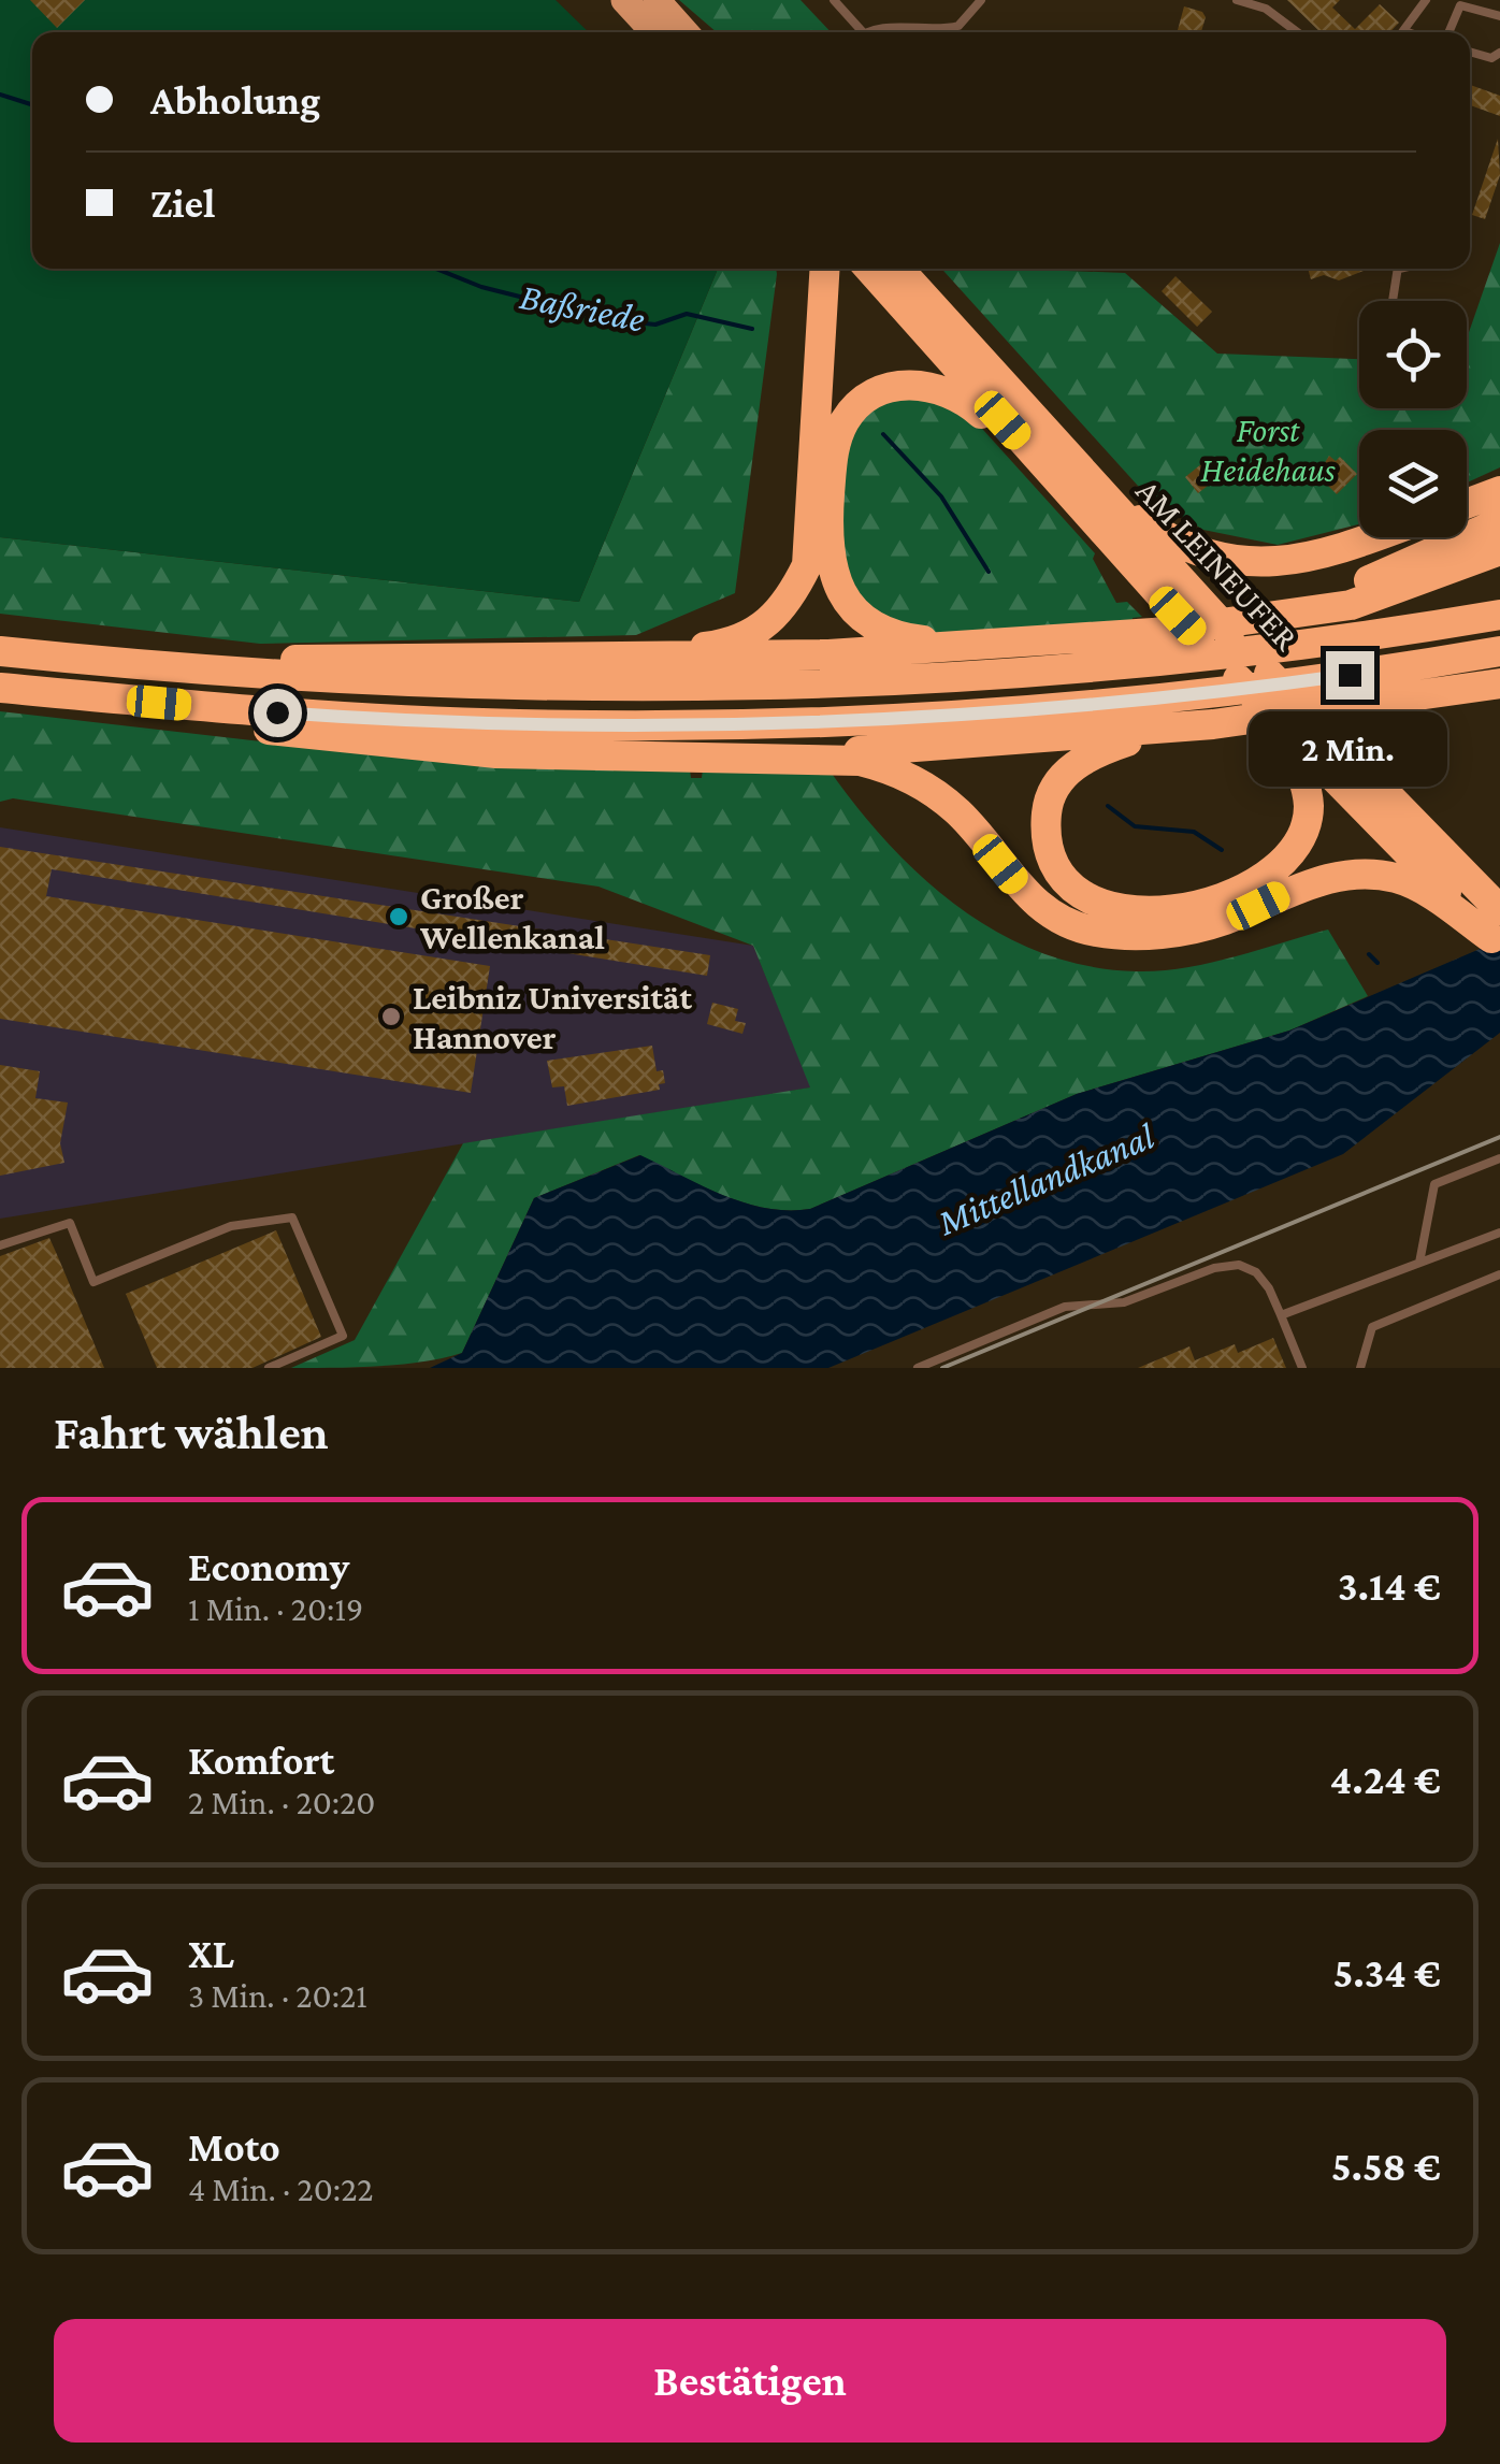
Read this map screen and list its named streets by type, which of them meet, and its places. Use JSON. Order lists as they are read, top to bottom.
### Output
{
  "streets": {
    "highway": ["AM LEINEUFER"]
  },
  "water": ["Baßriede", "Mittellandkanal"],
  "parks": ["Forst Heidehaus"],
  "places": ["Großer Wellenkanal", "Leibniz Universität Hannover"],
  "page": {
    "banner": ["Abholung", "Ziel"],
    "bubble": "2 Min.",
    "heading": "Fahrt wählen",
    "list": [
      {
        "name": "Economy",
        "note": "1 Min. · 20:19",
        "value": "3.14 €"
      },
      {
        "name": "Komfort",
        "note": "2 Min. · 20:20",
        "value": "4.24 €"
      },
      {
        "name": "XL",
        "note": "3 Min. · 20:21",
        "value": "5.34 €"
      },
      {
        "name": "Moto",
        "note": "4 Min. · 20:22",
        "value": "5.58 €"
      }
    ],
    "buttons": "Bestätigen"
  }
}
